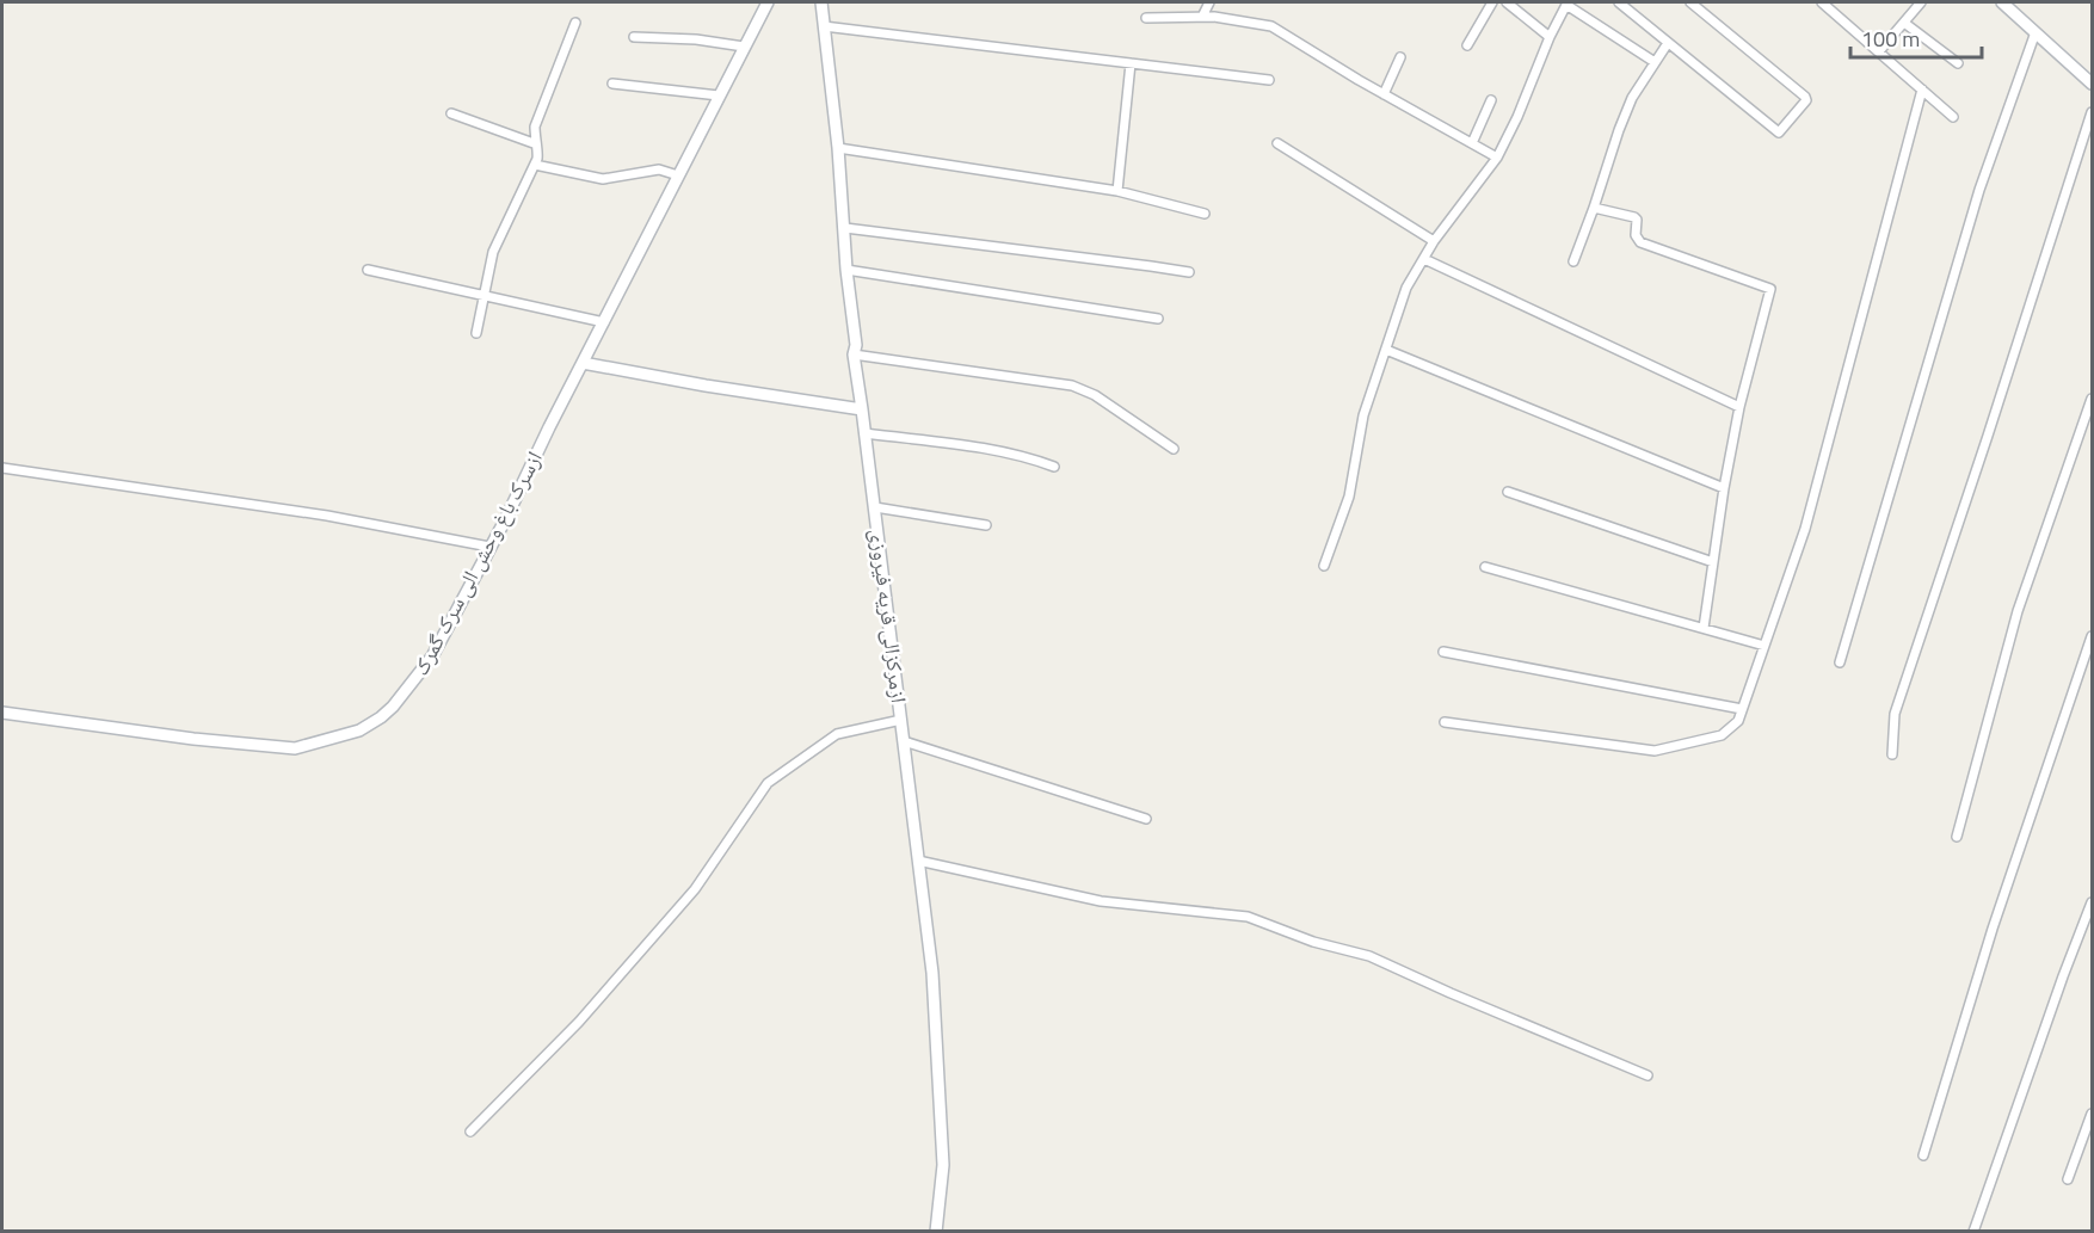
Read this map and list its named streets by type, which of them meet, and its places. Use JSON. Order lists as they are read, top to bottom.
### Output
{
  "streets": {
    "main road": ["ازسرک باغ وحش الی سرک گمرک", "ازمرکزالی قریه فیروزی"]
  },
  "scale_bar": "100 m"
}
